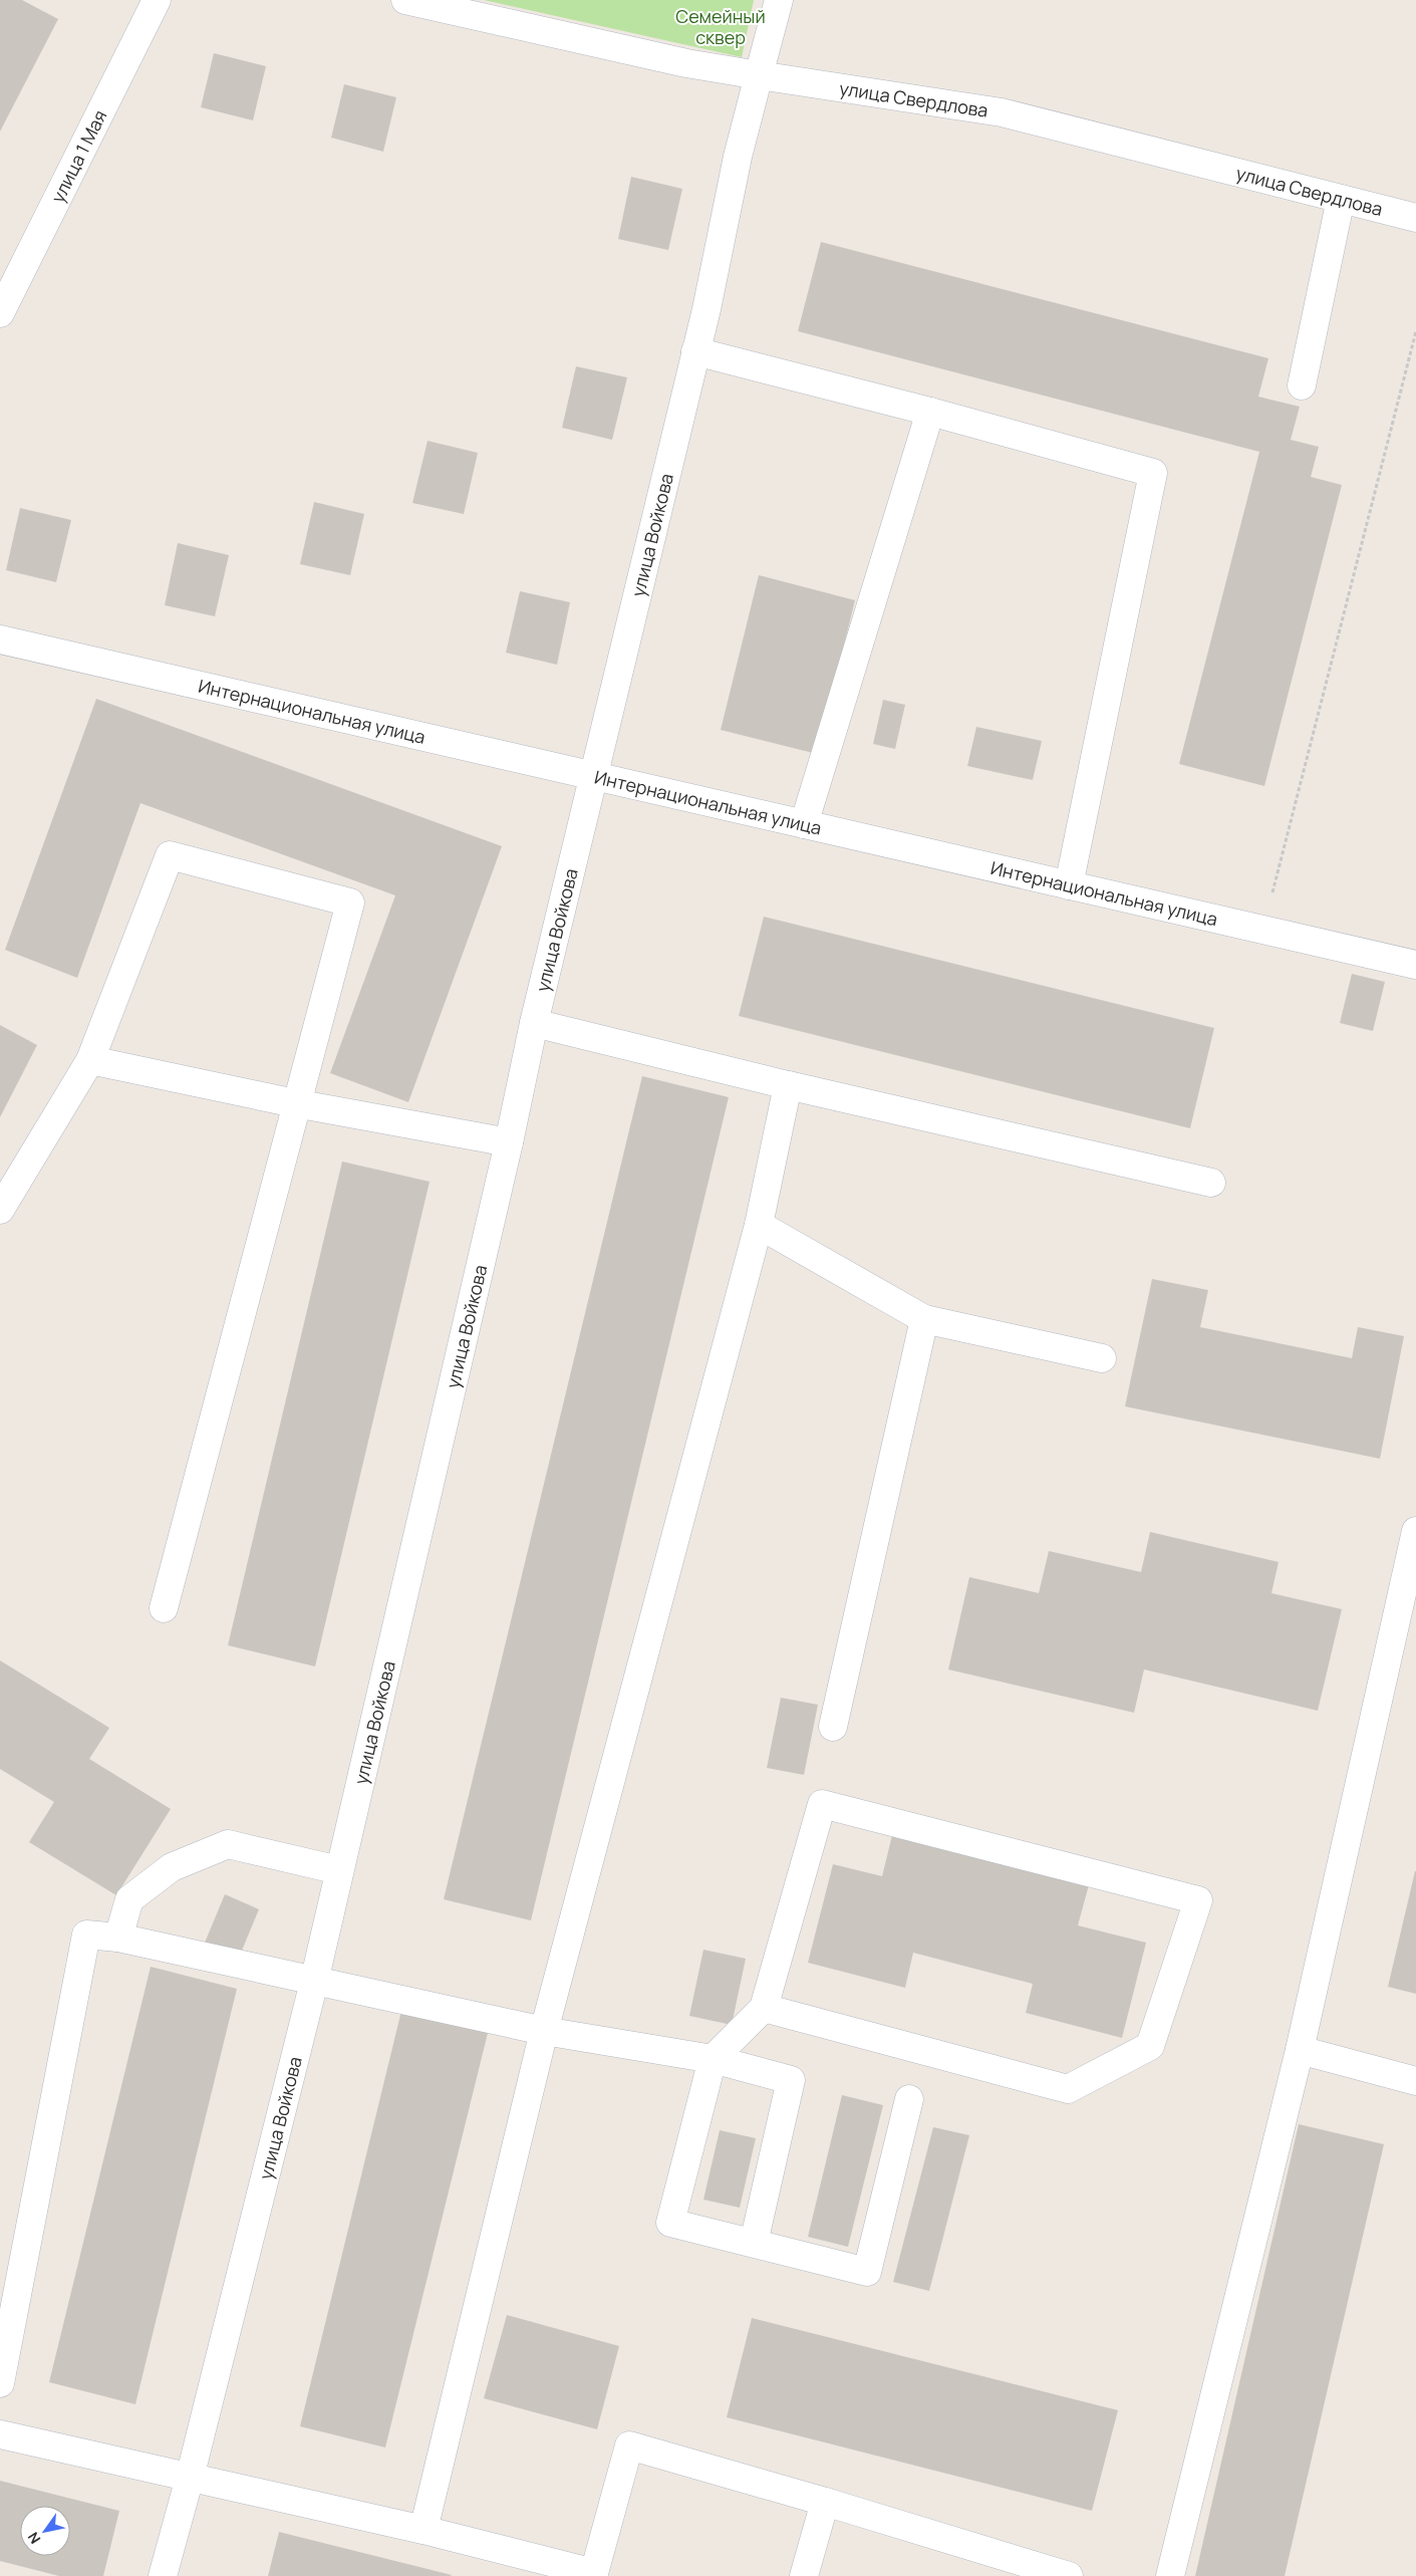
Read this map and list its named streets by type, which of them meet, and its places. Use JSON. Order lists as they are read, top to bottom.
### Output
{
  "streets": {
    "street": [
      "улица Свердлова",
      "улица 1 Мая",
      "улица Войкова",
      "Интернациональная улица"
    ]
  },
  "crossings": [
    ["улица Свердлова", "улица Войкова"],
    ["улица Войкова", "Интернациональная улица"]
  ],
  "parks": ["Семейный сквер"],
  "north": "bottom left"
}
